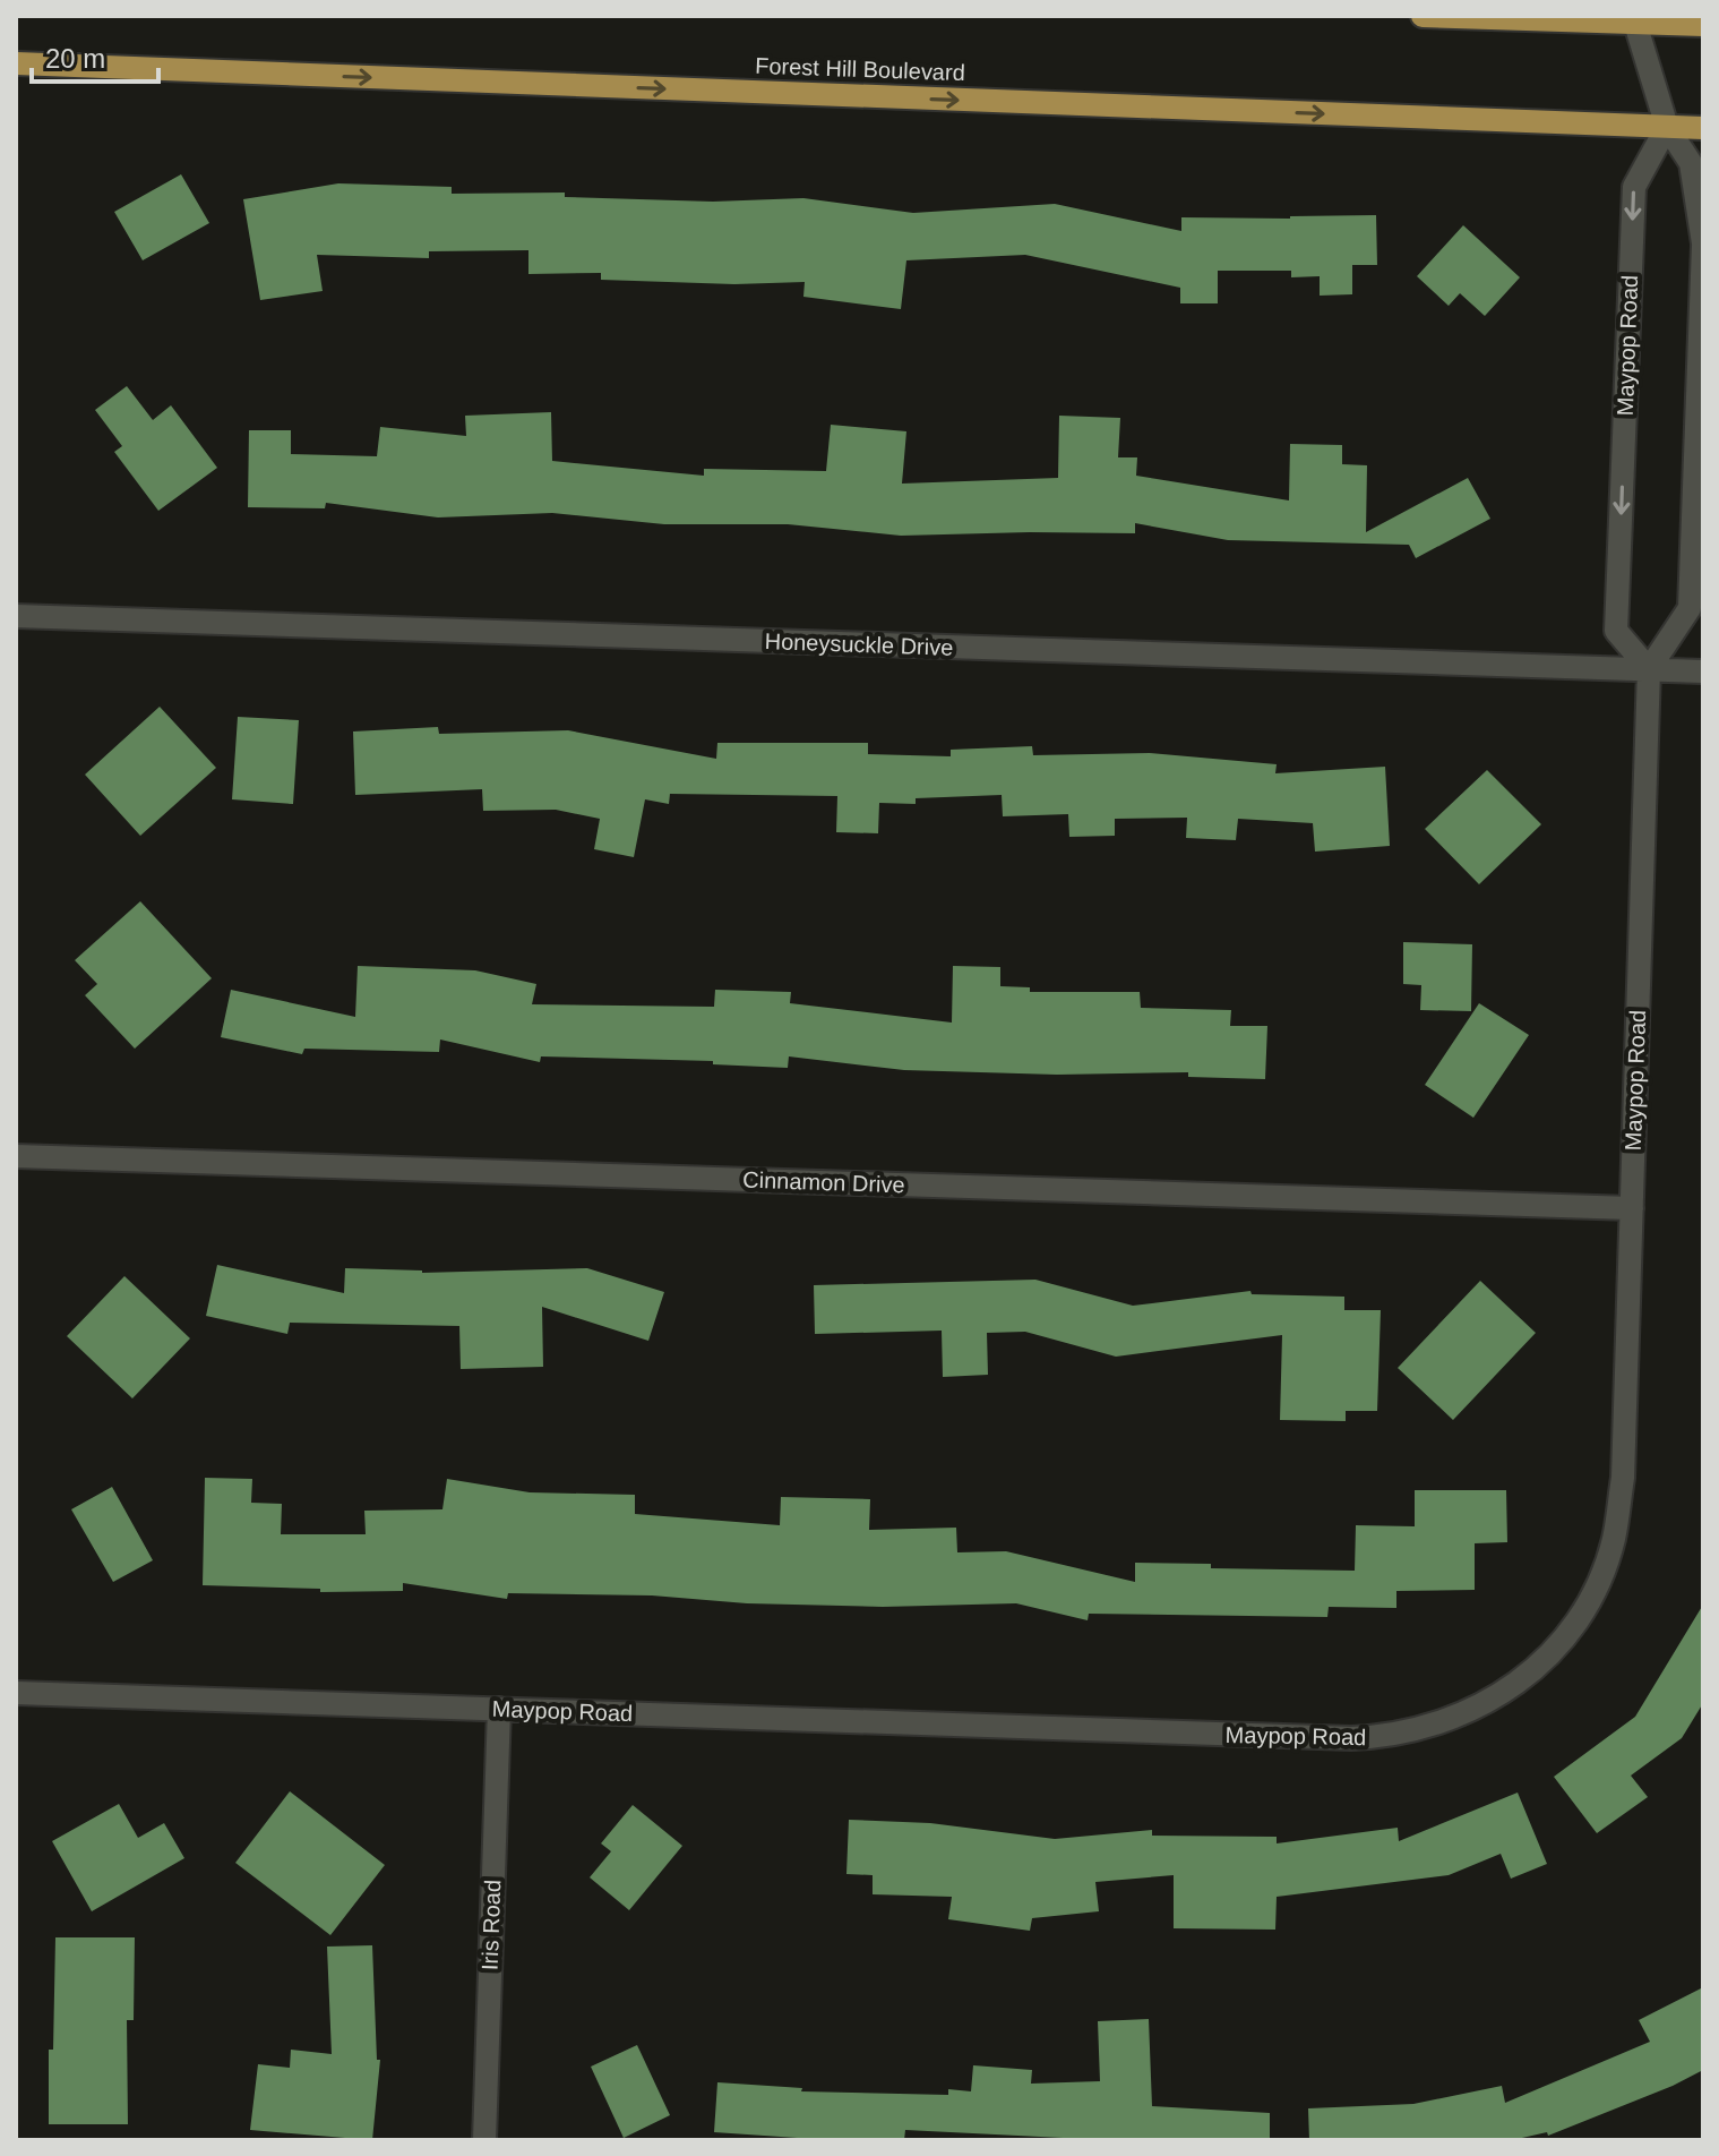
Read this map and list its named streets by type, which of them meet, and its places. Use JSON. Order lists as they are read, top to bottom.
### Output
{
  "streets": {
    "main road": ["Forest Hill Boulevard"],
    "street": [
      "Maypop Road",
      "Honeysuckle Drive",
      "Cinnamon Drive",
      "Iris Road"
    ]
  },
  "crossings": [
    ["Forest Hill Boulevard", "Maypop Road"],
    ["Maypop Road", "Honeysuckle Drive"],
    ["Maypop Road", "Cinnamon Drive"],
    ["Maypop Road", "Iris Road"]
  ],
  "one_way": ["Forest Hill Boulevard"],
  "scale_bar": "20 m"
}
